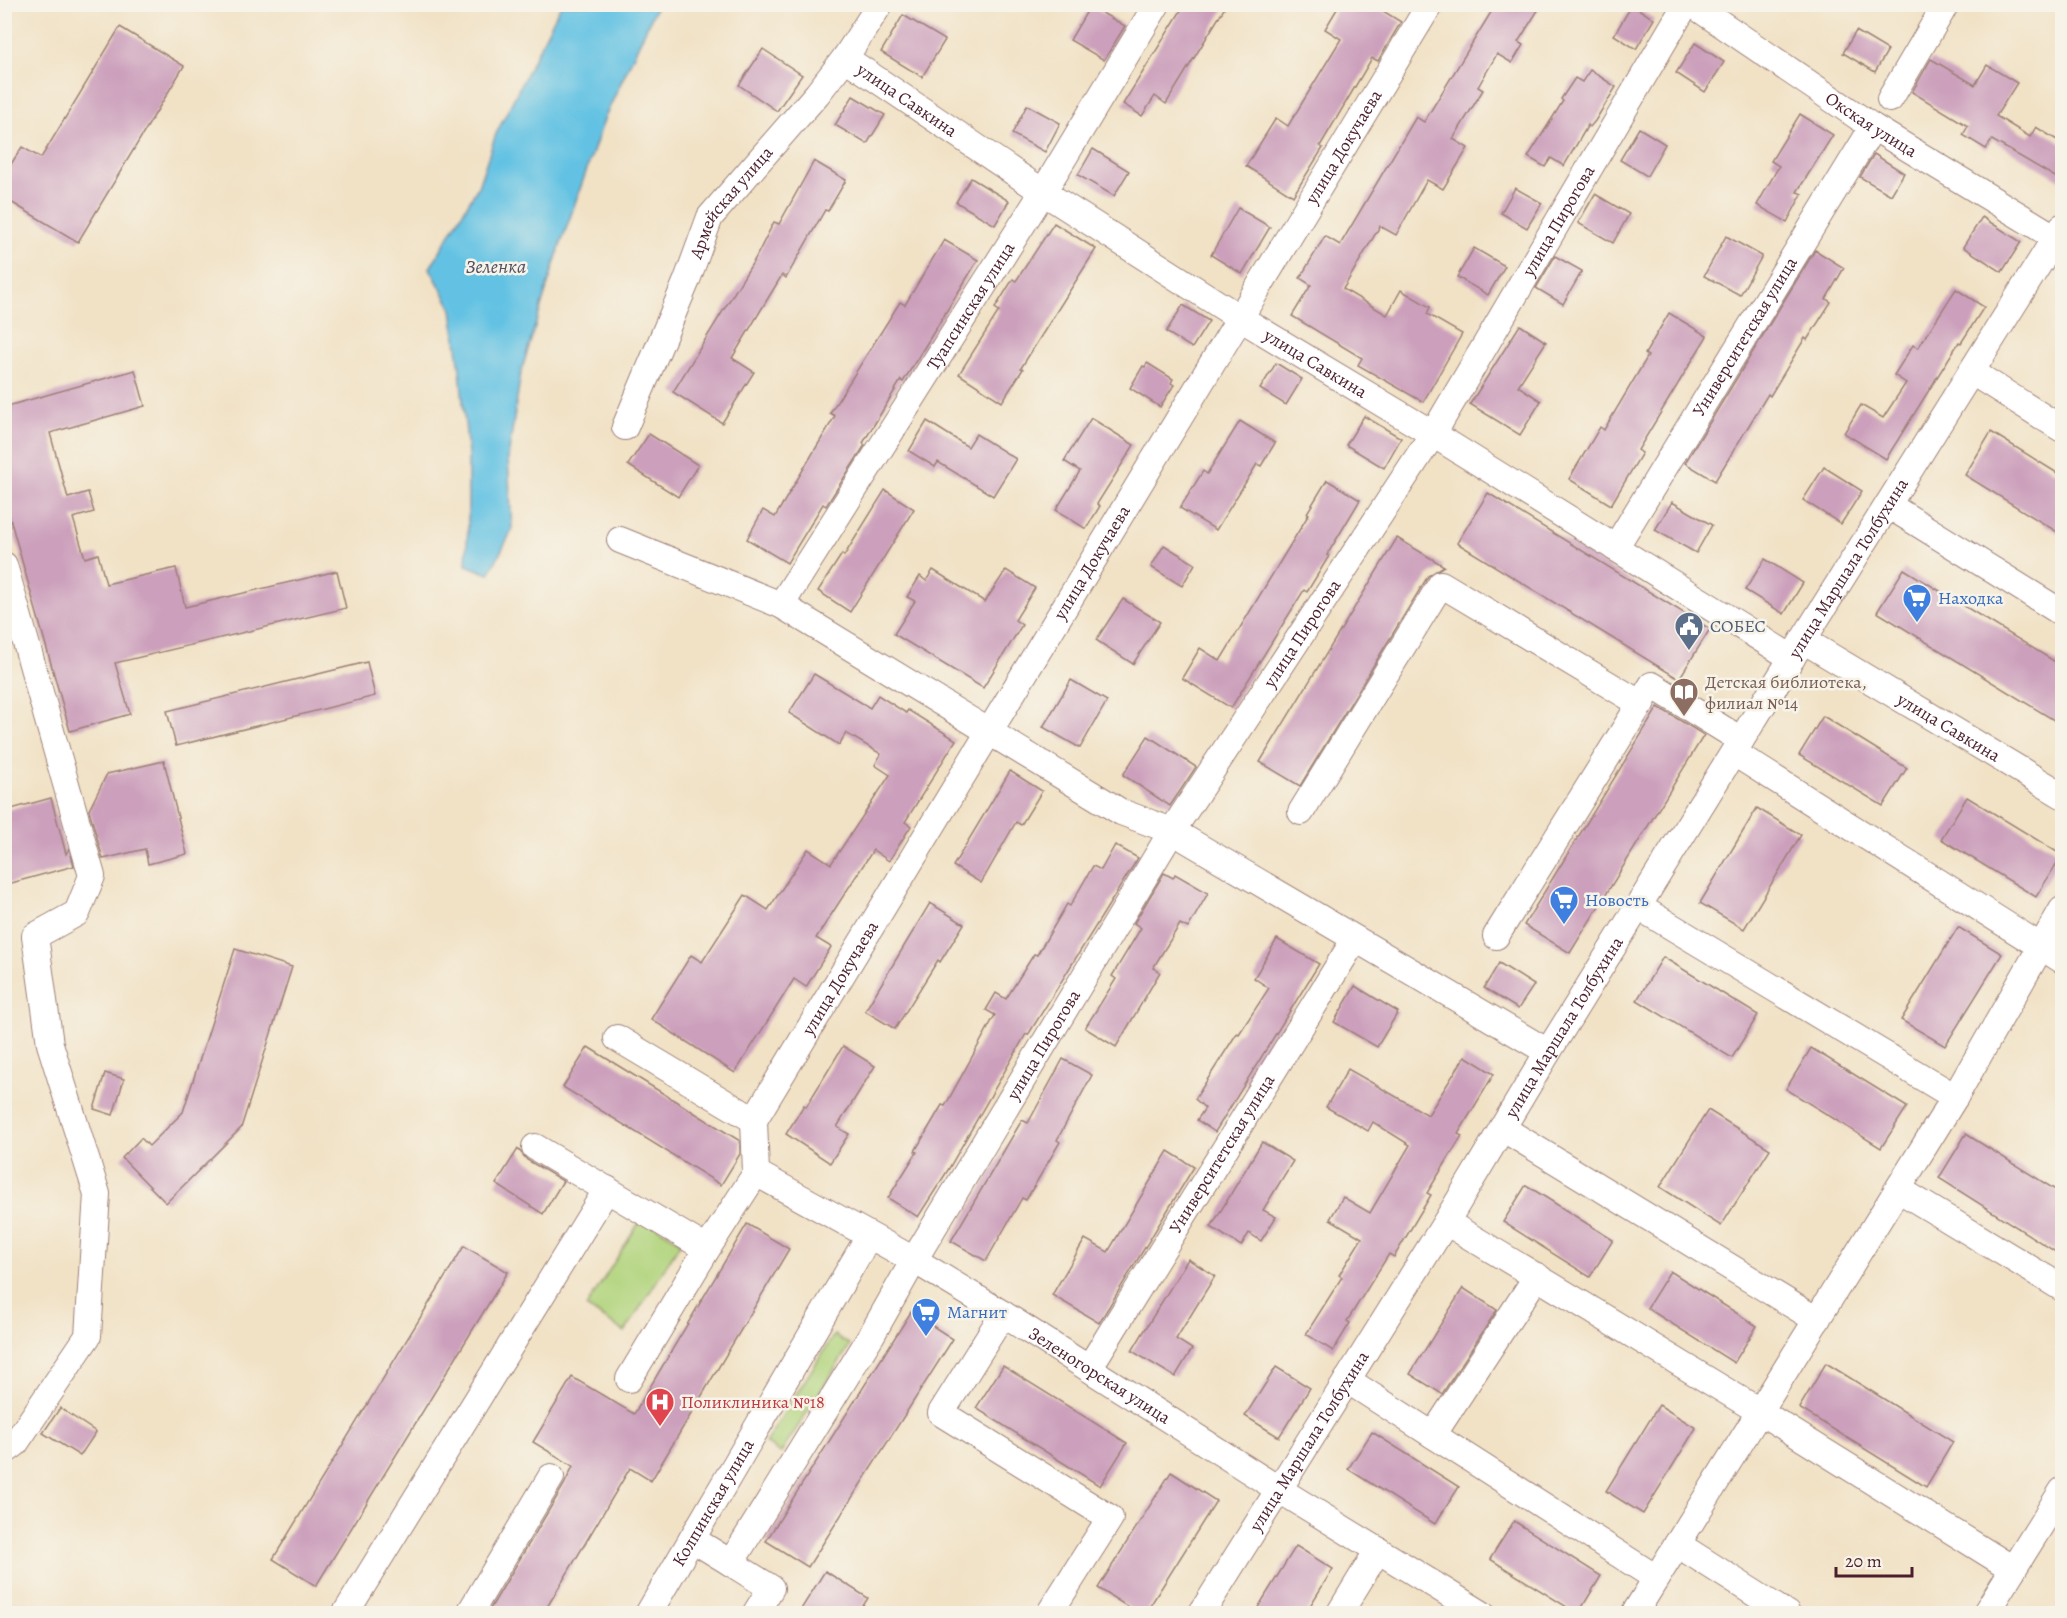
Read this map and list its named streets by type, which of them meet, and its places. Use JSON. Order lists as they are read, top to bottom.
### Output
{
  "streets": {
    "street": [
      "улица Савкина",
      "Окская улица",
      "улица Докучаева",
      "Армейская улица",
      "улица Пирогова",
      "Туапсинская улица",
      "Университетская улица",
      "улица Маршала Толбухина",
      "Зеленогорская улица",
      "Колпинская улица"
    ]
  },
  "crossings": [
    ["улица Савкина", "улица Докучаева"],
    ["улица Савкина", "Армейская улица"],
    ["улица Савкина", "улица Пирогова"],
    ["улица Савкина", "Туапсинская улица"],
    ["улица Савкина", "Университетская улица"],
    ["улица Савкина", "улица Маршала Толбухина"],
    ["Окская улица", "Университетская улица"],
    ["Окская улица", "улица Маршала Толбухина"],
    ["улица Пирогова", "Зеленогорская улица"],
    ["Университетская улица", "Зеленогорская улица"],
    ["улица Маршала Толбухина", "Зеленогорская улица"],
    ["Зеленогорская улица", "Колпинская улица"]
  ],
  "water": ["Зеленка"],
  "places": {
    "supermarket": ["Находка", "Новость", "Магнит"],
    "public building": ["СОБЕС"],
    "library": ["Детская библиотека, филиал №14"],
    "hospital": ["Поликлиника №18"]
  },
  "scale_bar": "20 m"
}
